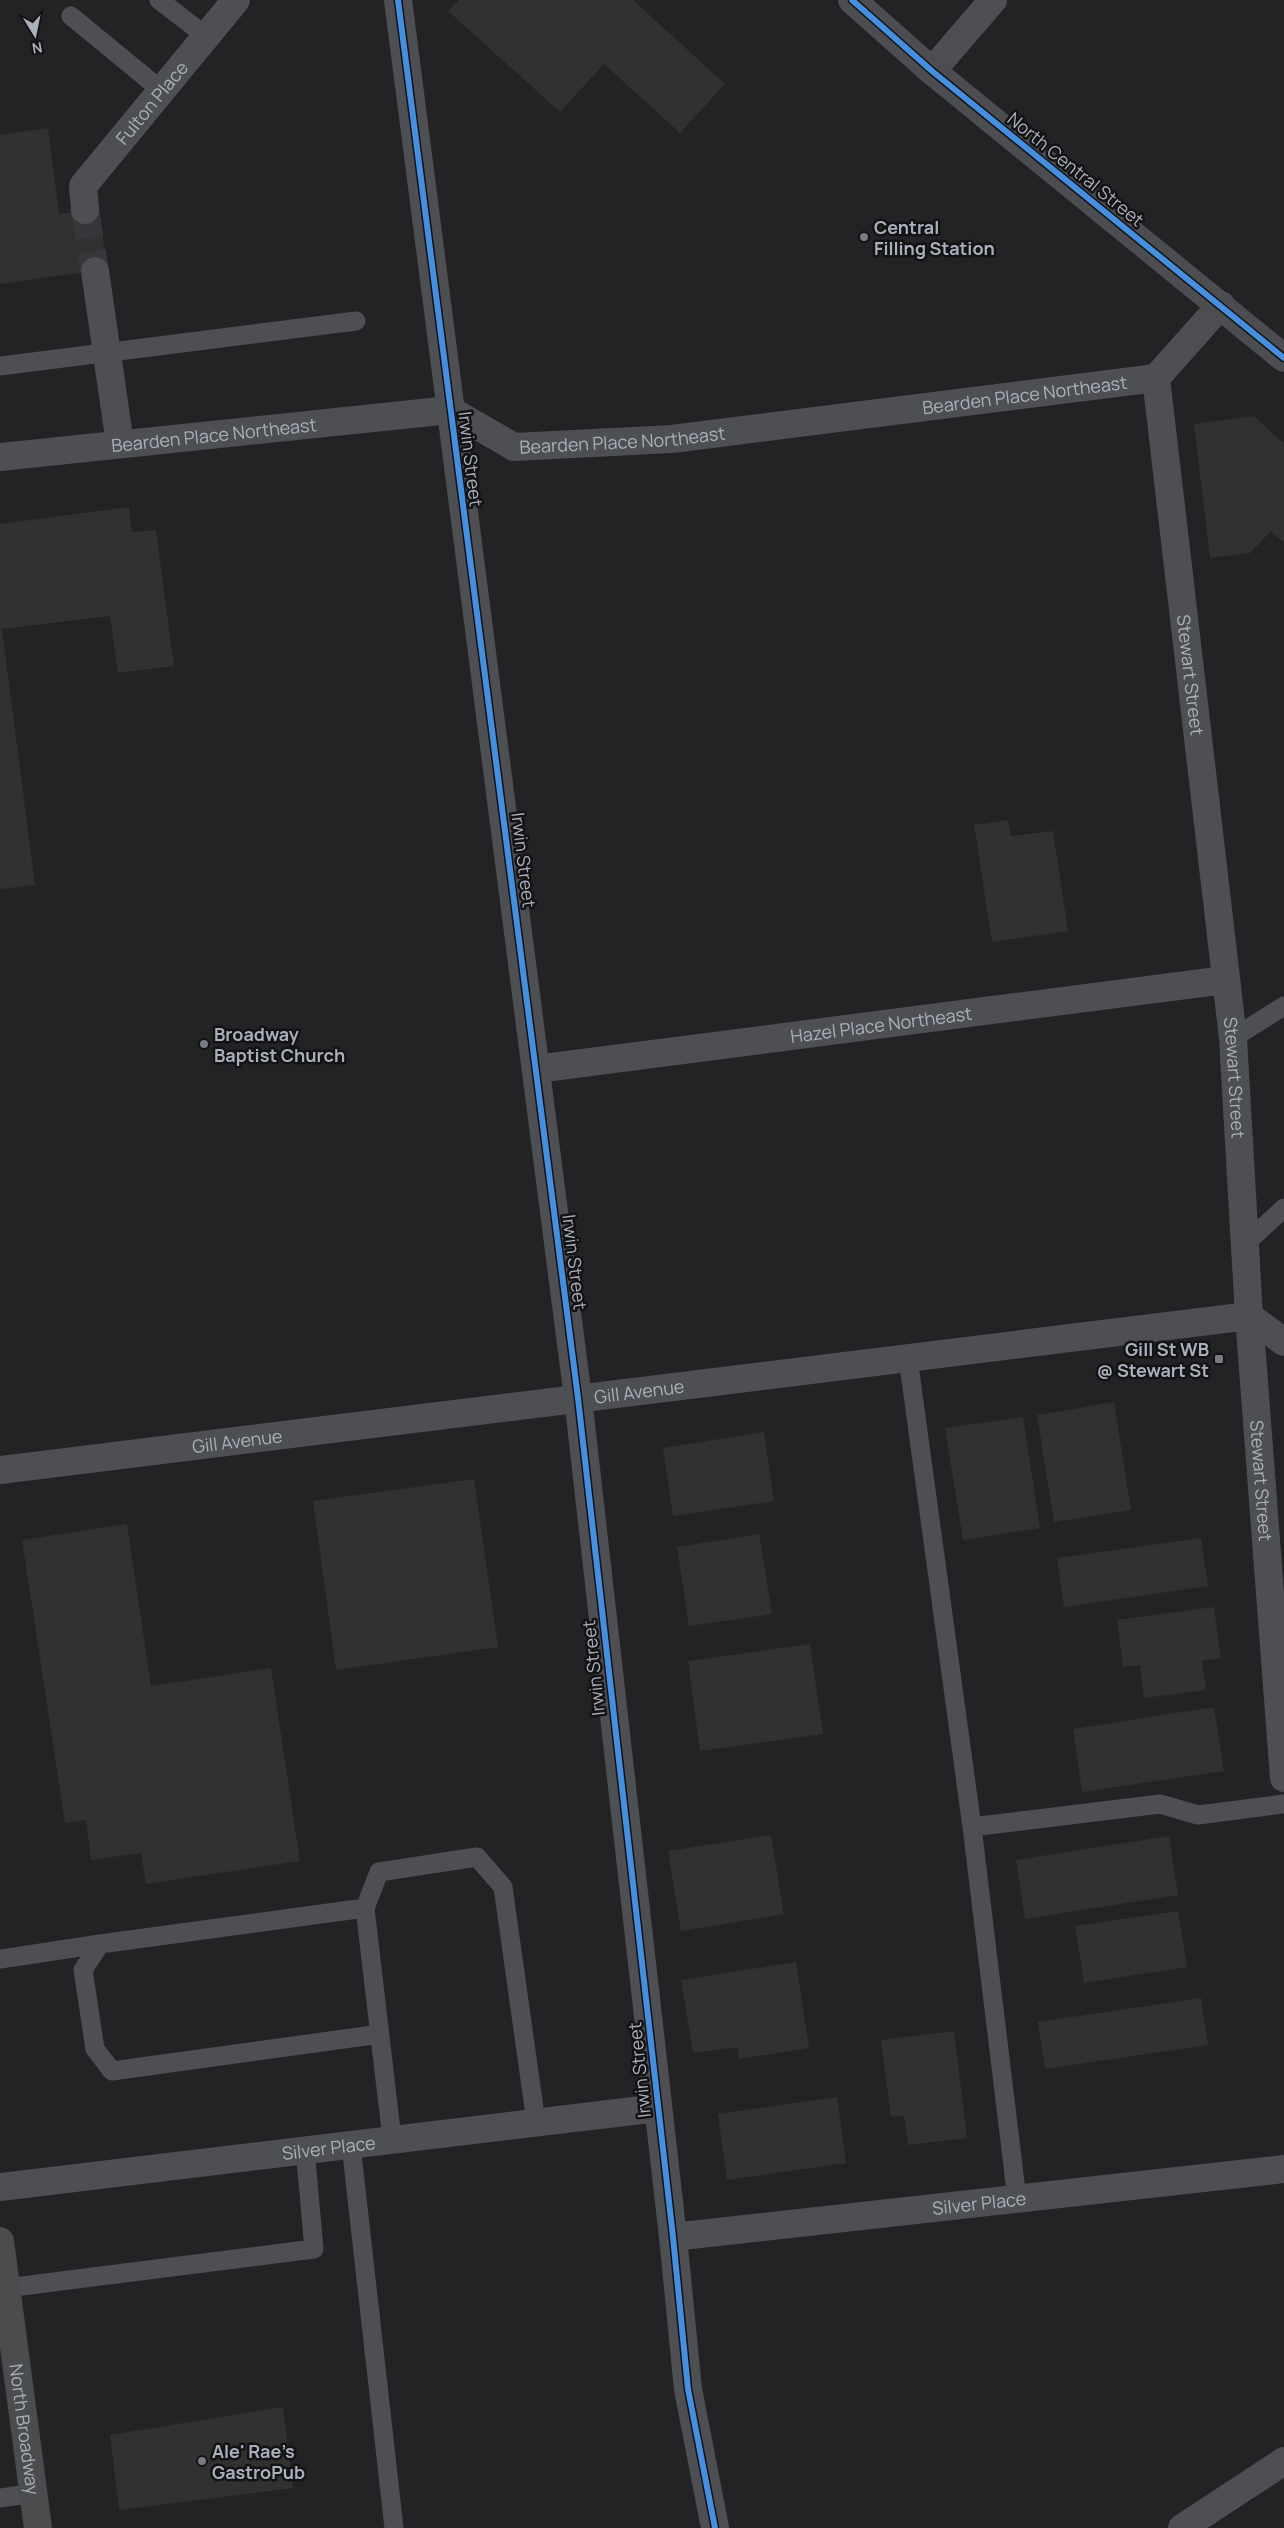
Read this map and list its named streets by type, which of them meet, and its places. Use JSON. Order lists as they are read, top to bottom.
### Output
{
  "streets": {
    "main road": ["North Central Street", "North Broadway"],
    "street": [
      "Fulton Place",
      "Bearden Place Northeast",
      "Irwin Street",
      "Stewart Street",
      "Hazel Place Northeast",
      "Gill Avenue",
      "Silver Place"
    ]
  },
  "crossings": [
    ["Bearden Place Northeast", "Irwin Street"],
    ["Bearden Place Northeast", "Stewart Street"],
    ["Irwin Street", "Hazel Place Northeast"],
    ["Irwin Street", "Gill Avenue"],
    ["Irwin Street", "Silver Place"],
    ["Stewart Street", "Hazel Place Northeast"],
    ["Stewart Street", "Gill Avenue"]
  ],
  "places": {
    "other": ["Central Filling Station", "Broadway Baptist Church", "Ale' Rae’s GastroPub"],
    "transit": ["Gill St WB @ Stewart St"]
  },
  "north": "bottom"
}
